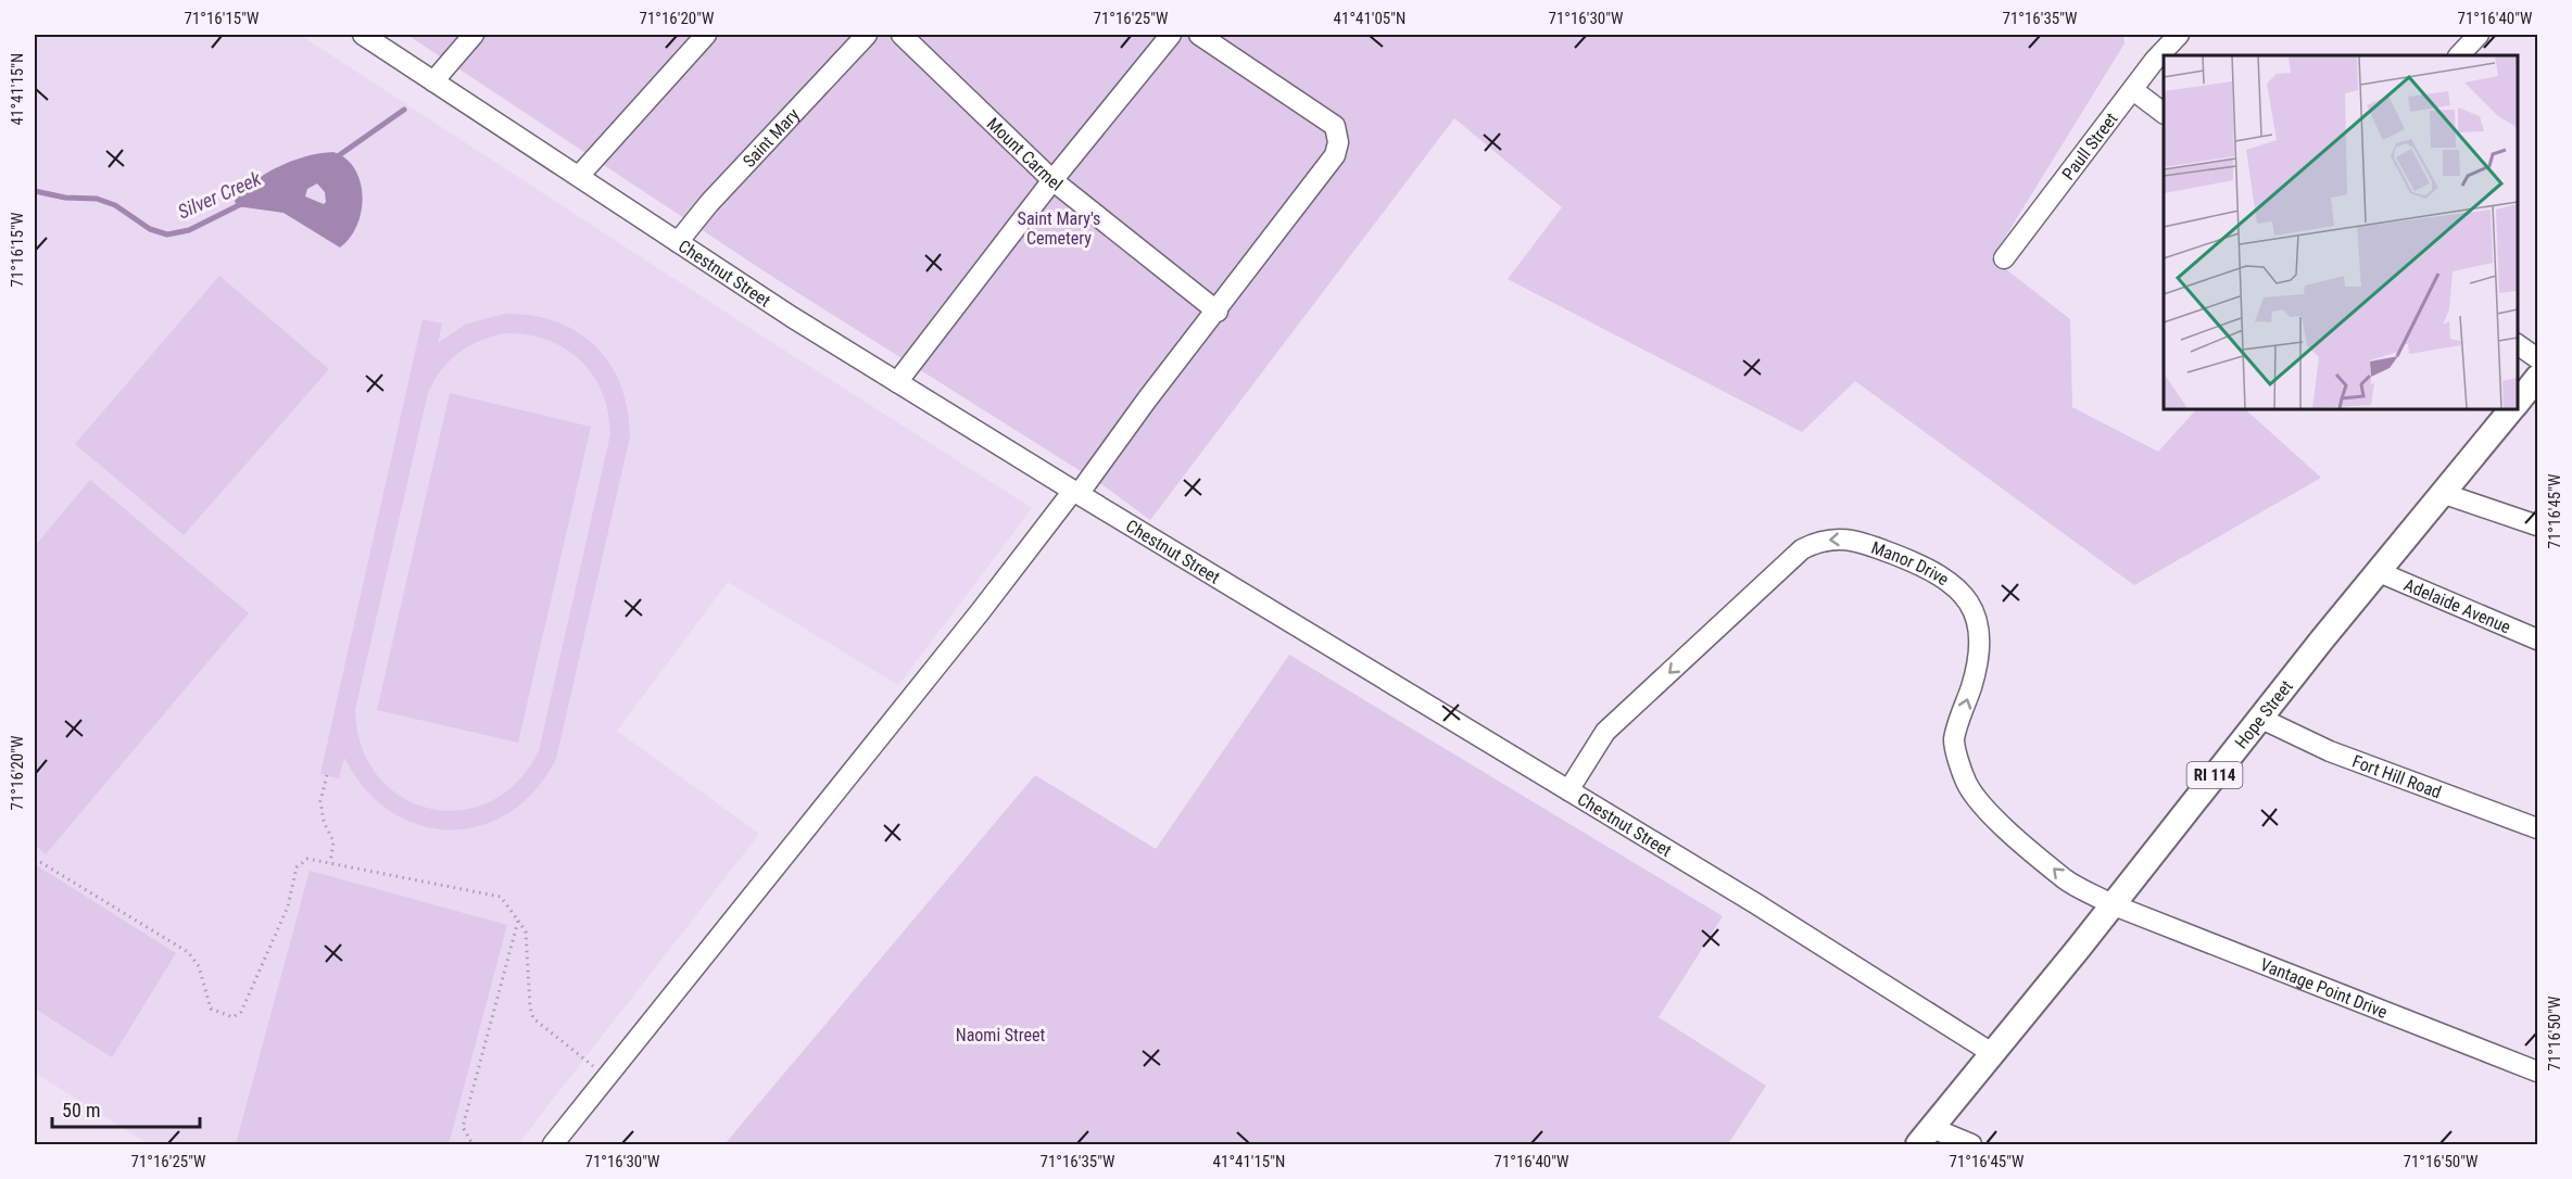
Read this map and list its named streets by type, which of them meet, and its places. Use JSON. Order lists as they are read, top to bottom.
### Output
{
  "streets": {
    "main road": ["Hope Street", "RI 114"],
    "street": [
      "Saint Mary",
      "Paull Street",
      "Mount Carmel",
      "Chestnut Street",
      "Manor Drive",
      "Adelaide Avenue",
      "Fort Hill Road",
      "Vantage Point Drive"
    ]
  },
  "crossings": [
    ["Saint Mary", "Chestnut Street"],
    ["Chestnut Street", "Manor Drive"],
    ["Chestnut Street", "Hope Street"],
    ["Manor Drive", "Hope Street"],
    ["Manor Drive", "Vantage Point Drive"],
    ["Adelaide Avenue", "Hope Street"],
    ["Hope Street", "Fort Hill Road"],
    ["Hope Street", "Vantage Point Drive"]
  ],
  "water": ["Silver Creek"],
  "parks": ["Saint Mary's Cemetery", "Naomi Street"],
  "scale_bar": "50 m",
  "coordinates": [
    "71°16'15\"W",
    "71°16'20\"W",
    "71°16'25\"W",
    "41°41'05\"N",
    "71°16'30\"W",
    "71°16'35\"W",
    "71°16'40\"W",
    "41°41'15\"N",
    "71°16'45\"W",
    "71°16'50\"W"
  ]
}
